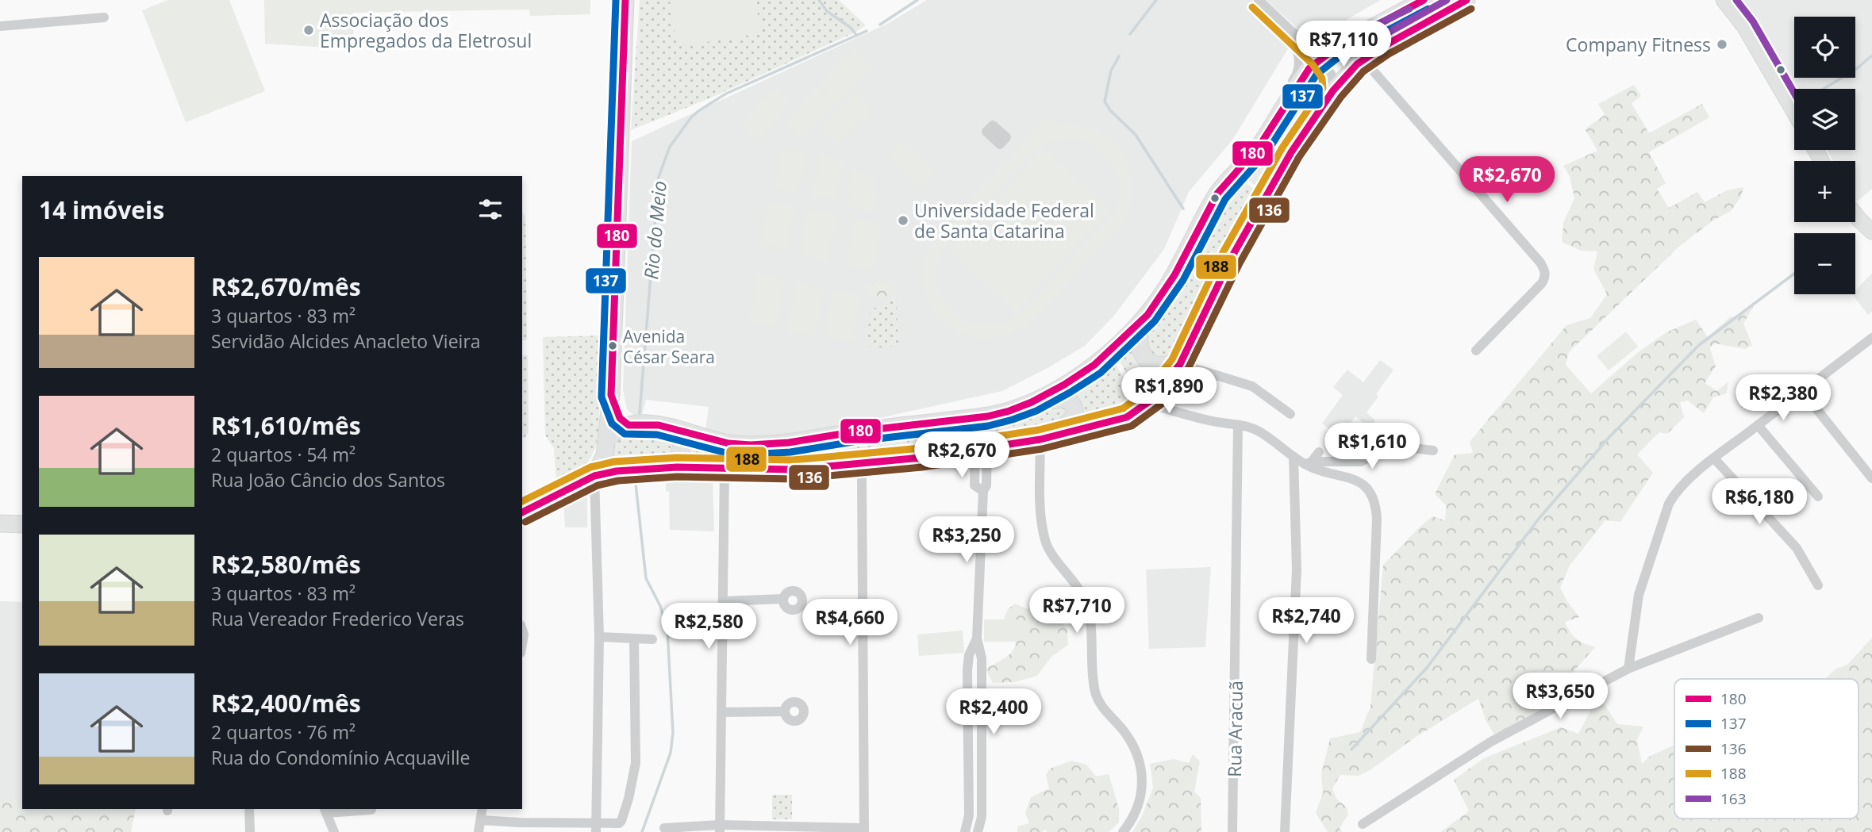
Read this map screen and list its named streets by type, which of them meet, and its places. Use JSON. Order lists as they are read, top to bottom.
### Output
{
  "streets": {
    "street": ["Rua Aracuã"]
  },
  "water": ["Rio do Meio"],
  "places": [
    "Associação dos Empregados da Eletrosul",
    "Company Fitness",
    "Universidade Federal de Santa Catarina",
    "Avenida César Seara"
  ],
  "lines": [
    "transit line 180",
    "transit line 137",
    "transit line 163",
    "transit line 188",
    "transit line 136"
  ],
  "legend": [
    "180",
    "137",
    "136",
    "188",
    "163"
  ],
  "page": {
    "map_buttons": ["+", "−"],
    "price": [
      "R$7,110",
      "R$2,670",
      "R$1,890",
      "R$2,380",
      "R$1,610",
      "R$2,670",
      "R$6,180",
      "R$3,250",
      "R$7,710",
      "R$2,740",
      "R$4,660",
      "R$2,580",
      "R$3,650",
      "R$2,400"
    ],
    "heading": "14 imóveis",
    "list": [
      {
        "name": "R$2,670/mês",
        "note": "3 quartos · 83 m² · Servidão Alcides Anacleto Vieira"
      },
      {
        "name": "R$1,610/mês",
        "note": "2 quartos · 54 m² · Rua João Câncio dos Santos"
      },
      {
        "name": "R$2,580/mês",
        "note": "3 quartos · 83 m² · Rua Vereador Frederico Veras"
      },
      {
        "name": "R$2,400/mês",
        "note": "2 quartos · 76 m² · Rua do Condomínio Acquaville"
      }
    ]
  }
}
